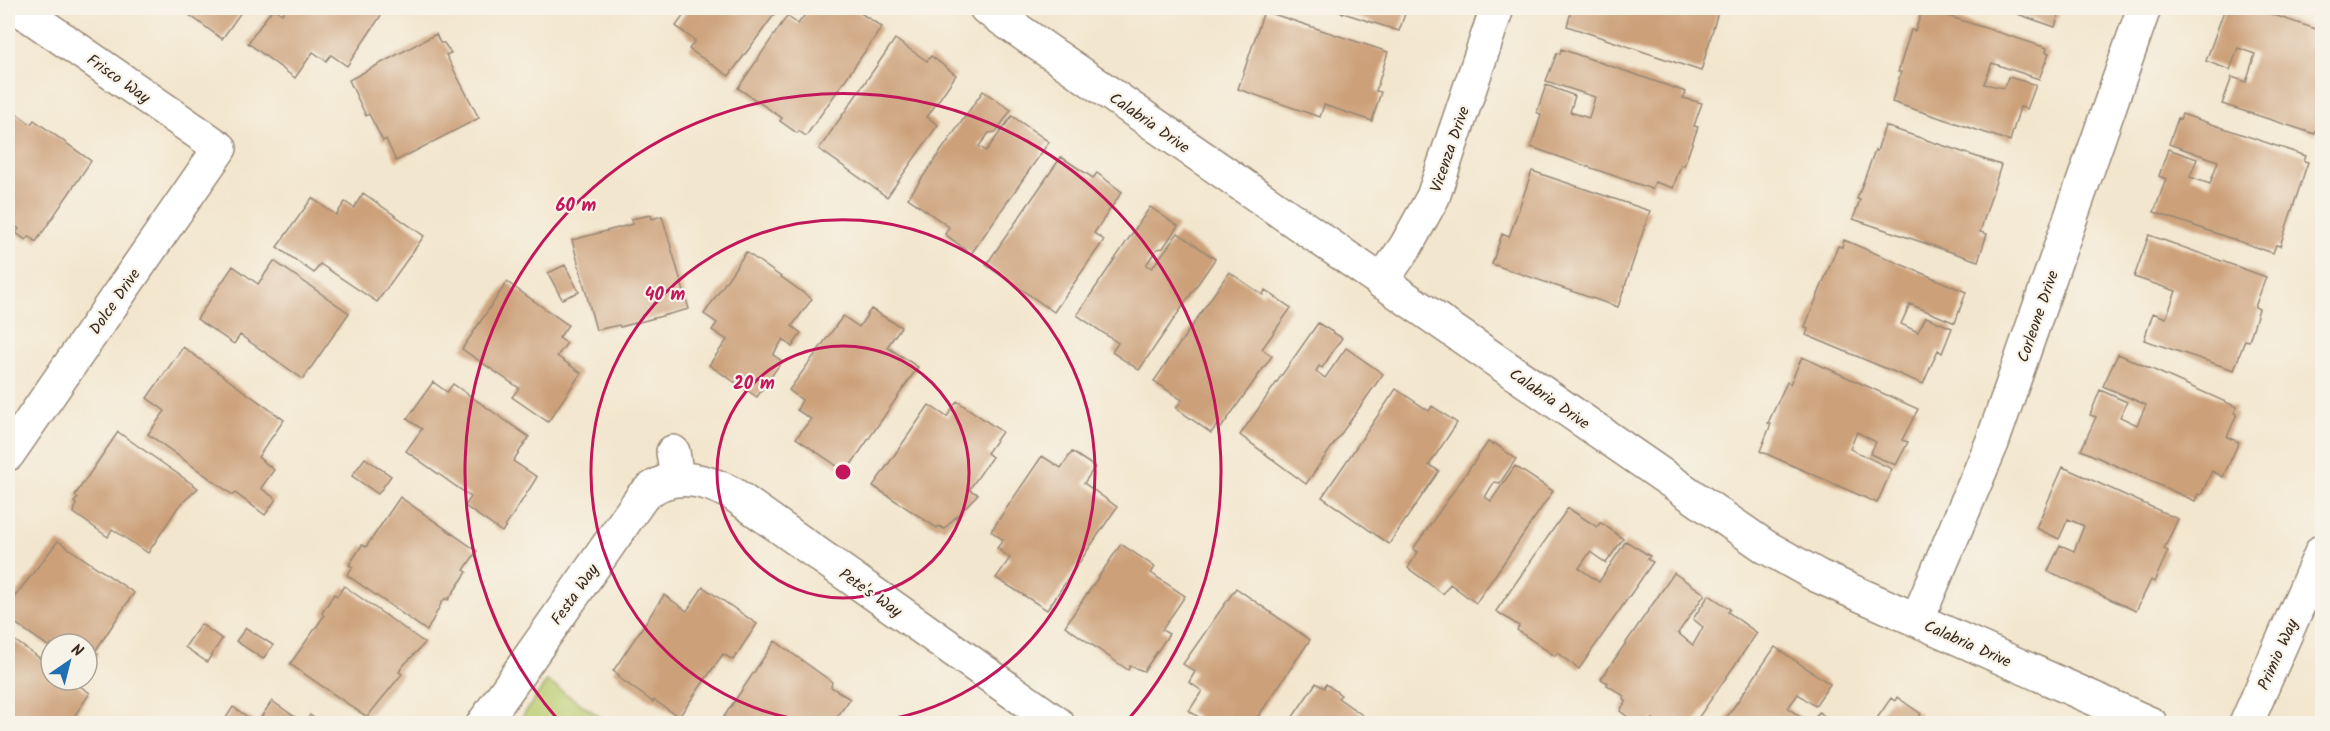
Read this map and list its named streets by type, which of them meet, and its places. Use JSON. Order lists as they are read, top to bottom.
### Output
{
  "streets": {
    "street": [
      "Frisco Way",
      "Calabria Drive",
      "Vicenza Drive",
      "Dolce Drive",
      "Corleone Drive",
      "Pete's Way",
      "Festa Way",
      "Primio Way"
    ]
  },
  "crossings": [
    ["Frisco Way", "Dolce Drive"],
    ["Calabria Drive", "Vicenza Drive"],
    ["Calabria Drive", "Corleone Drive"],
    ["Pete's Way", "Festa Way"]
  ],
  "north": "top right",
  "rings": ["60 m", "40 m", "20 m"]
}
